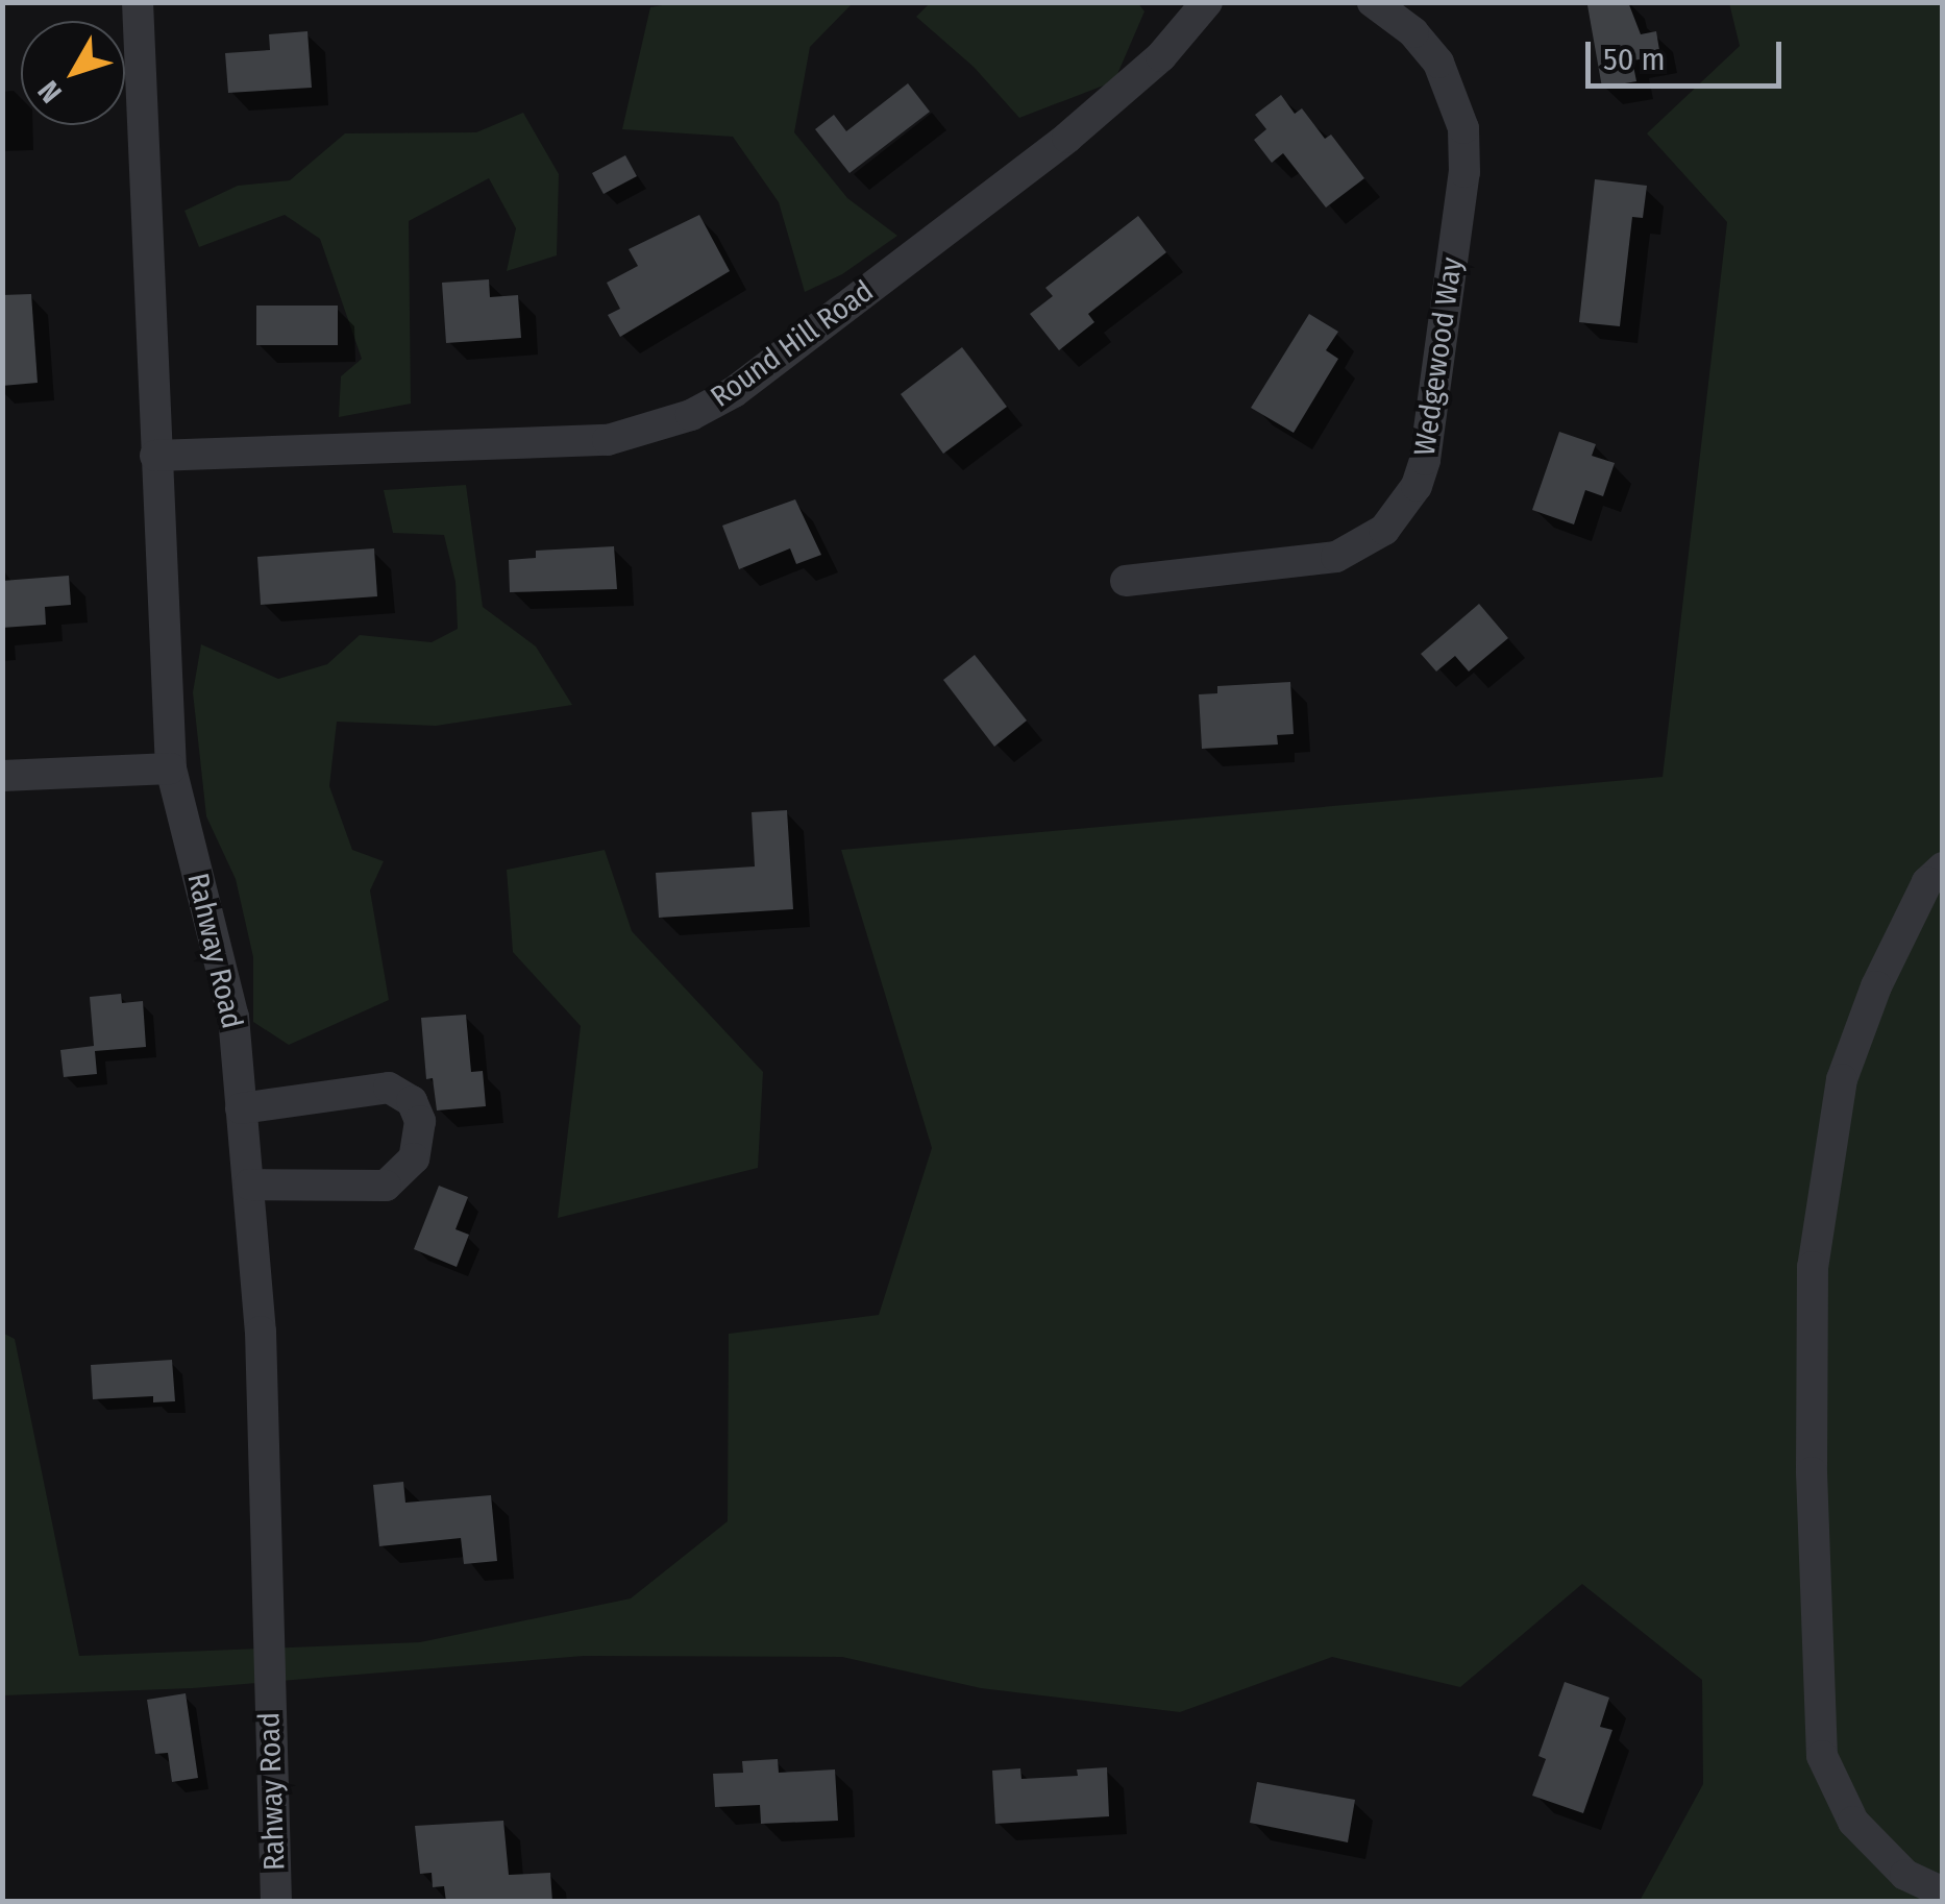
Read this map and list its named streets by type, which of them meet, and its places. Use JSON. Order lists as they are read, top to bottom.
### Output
{
  "streets": {
    "street": ["Round Hill Road", "Wedgewood Way", "Rahway Road"]
  },
  "crossings": [
    ["Round Hill Road", "Rahway Road"]
  ],
  "scale_bar": "50 m",
  "north": "bottom left"
}
